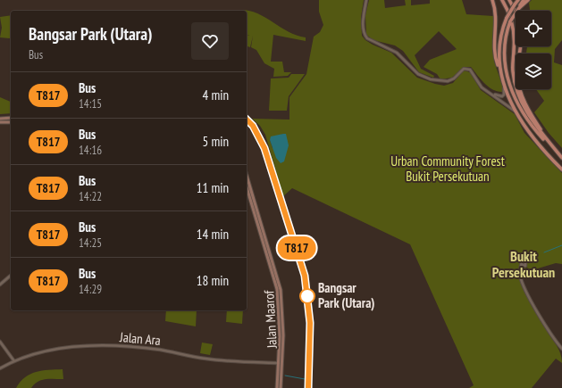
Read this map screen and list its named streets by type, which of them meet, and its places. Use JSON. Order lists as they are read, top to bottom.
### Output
{
  "streets": {
    "main road": ["Jalan Maarof"],
    "street": ["Jalan Ara"]
  },
  "crossings": [
    ["Jalan Maarof", "Jalan Ara"]
  ],
  "districts": ["Bukit Persekutuan"],
  "parks": ["Urban Community Forest Bukit Persekutuan"],
  "places": ["Bangsar Park (Utara)"],
  "lines": ["bus line T817"],
  "page": {
    "on_map": "T817",
    "heading": ["Bangsar Park (Utara)", "Bus"],
    "list": [
      {
        "mark": "T817",
        "name": "Bus",
        "note": "14:15",
        "value": "4 min"
      },
      {
        "mark": "T817",
        "name": "Bus",
        "note": "14:16",
        "value": "5 min"
      },
      {
        "mark": "T817",
        "name": "Bus",
        "note": "14:22",
        "value": "11 min"
      },
      {
        "mark": "T817",
        "name": "Bus",
        "note": "14:25",
        "value": "14 min"
      },
      {
        "mark": "T817",
        "name": "Bus",
        "note": "14:29",
        "value": "18 min"
      }
    ]
  }
}
